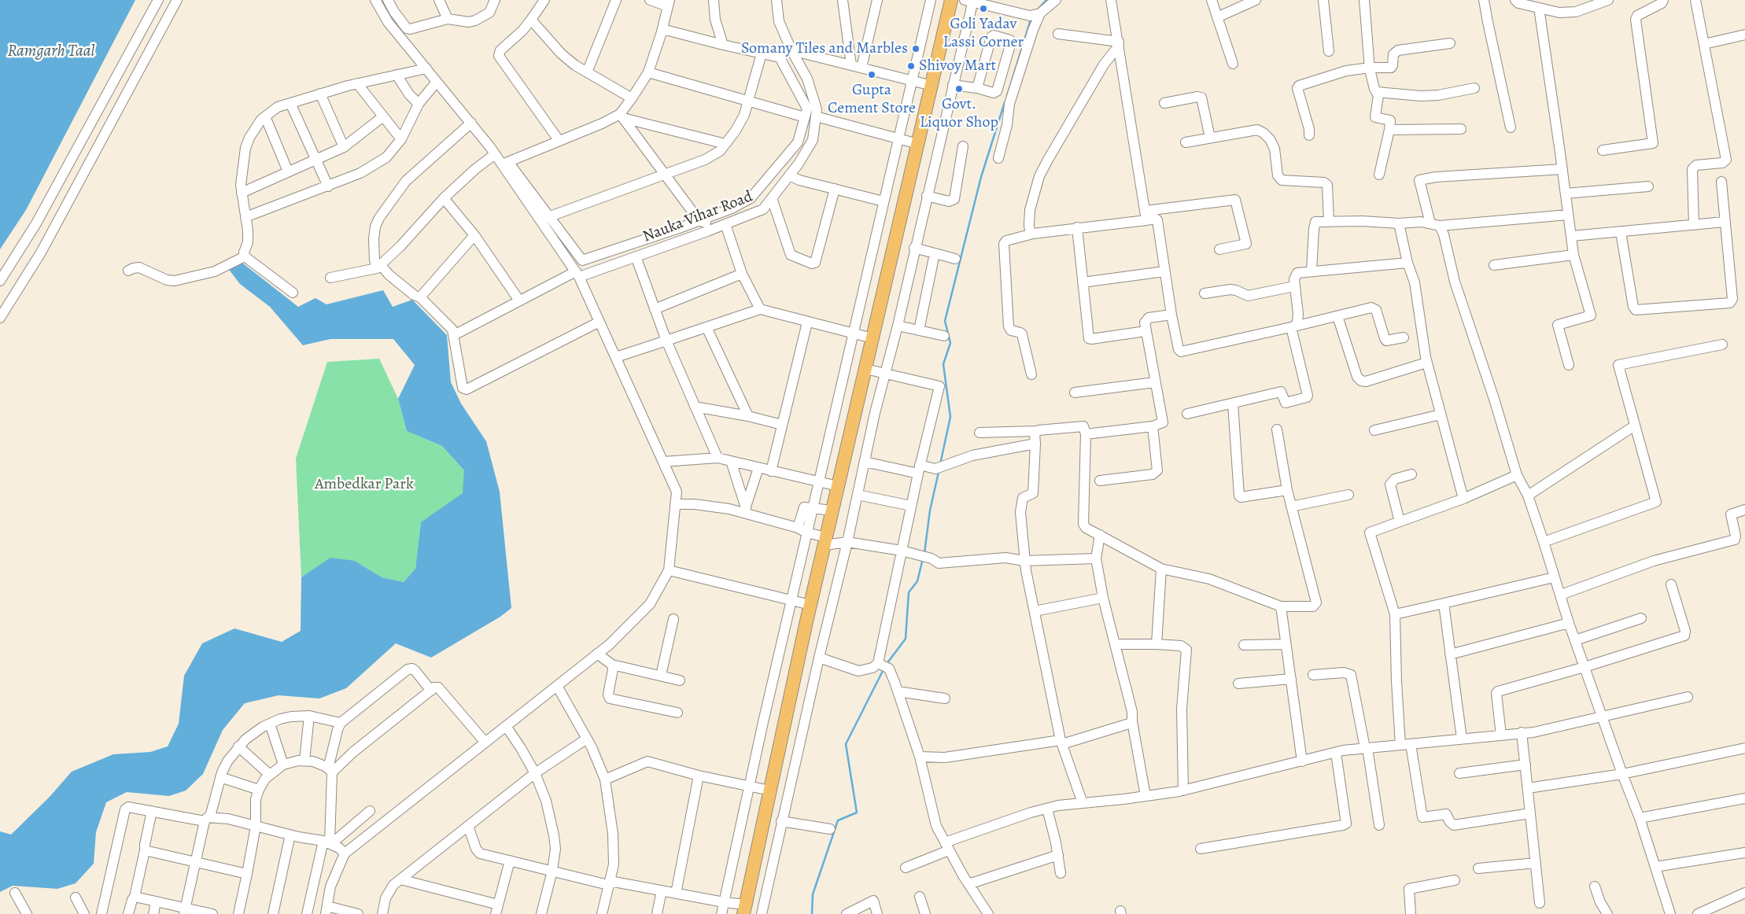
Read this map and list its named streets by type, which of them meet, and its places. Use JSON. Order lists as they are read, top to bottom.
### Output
{
  "streets": {
    "street": ["Nauka Vihar Road"]
  },
  "water": ["Ramgarh Taal"],
  "parks": ["Ambedkar Park"],
  "places": [
    "Goli Yadav Lassi Corner",
    "Somany Tiles and Marbles",
    "Shivoy Mart",
    "Gupta Cement Store",
    "Govt. Liquor Shop"
  ]
}
